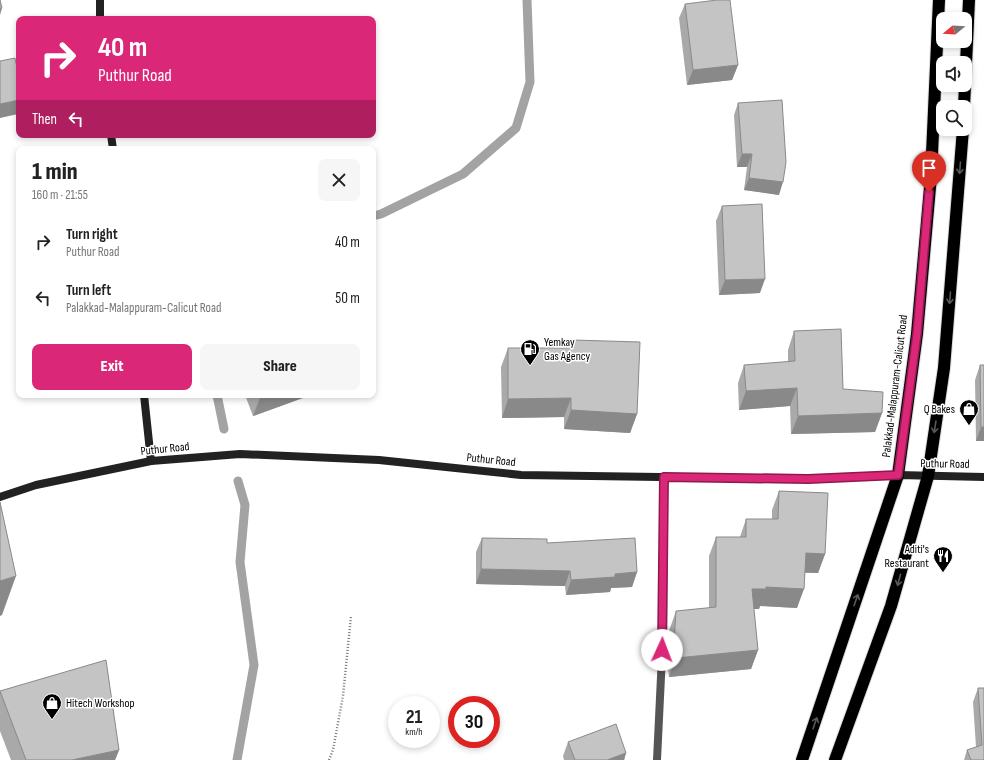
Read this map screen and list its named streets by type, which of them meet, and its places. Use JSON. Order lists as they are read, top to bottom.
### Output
{
  "streets": {
    "highway": ["Palakkad-Malappuram-Calicut Road"],
    "street": ["Puthur Road"]
  },
  "crossings": [
    ["Palakkad-Malappuram-Calicut Road", "Puthur Road"]
  ],
  "places": {
    "fuel station": ["Yemkay Gas Agency"],
    "shop": ["Q Bakes", "Hitech Workshop"],
    "restaurant": ["Aditi's Restaurant"]
  },
  "north": "left",
  "page": {
    "turn": ["40 m", "Puthur Road"],
    "then": "Then",
    "heading": ["1 min", "160 m · 21:55"],
    "list": [
      {
        "name": "Turn right",
        "note": "Puthur Road",
        "value": "40 m"
      },
      {
        "name": "Turn left",
        "note": "Palakkad-Malappuram-Calicut Road",
        "value": "50 m"
      }
    ],
    "buttons": ["Exit", "Share"],
    "speed": "21 km/h",
    "limit": "30"
  }
}
